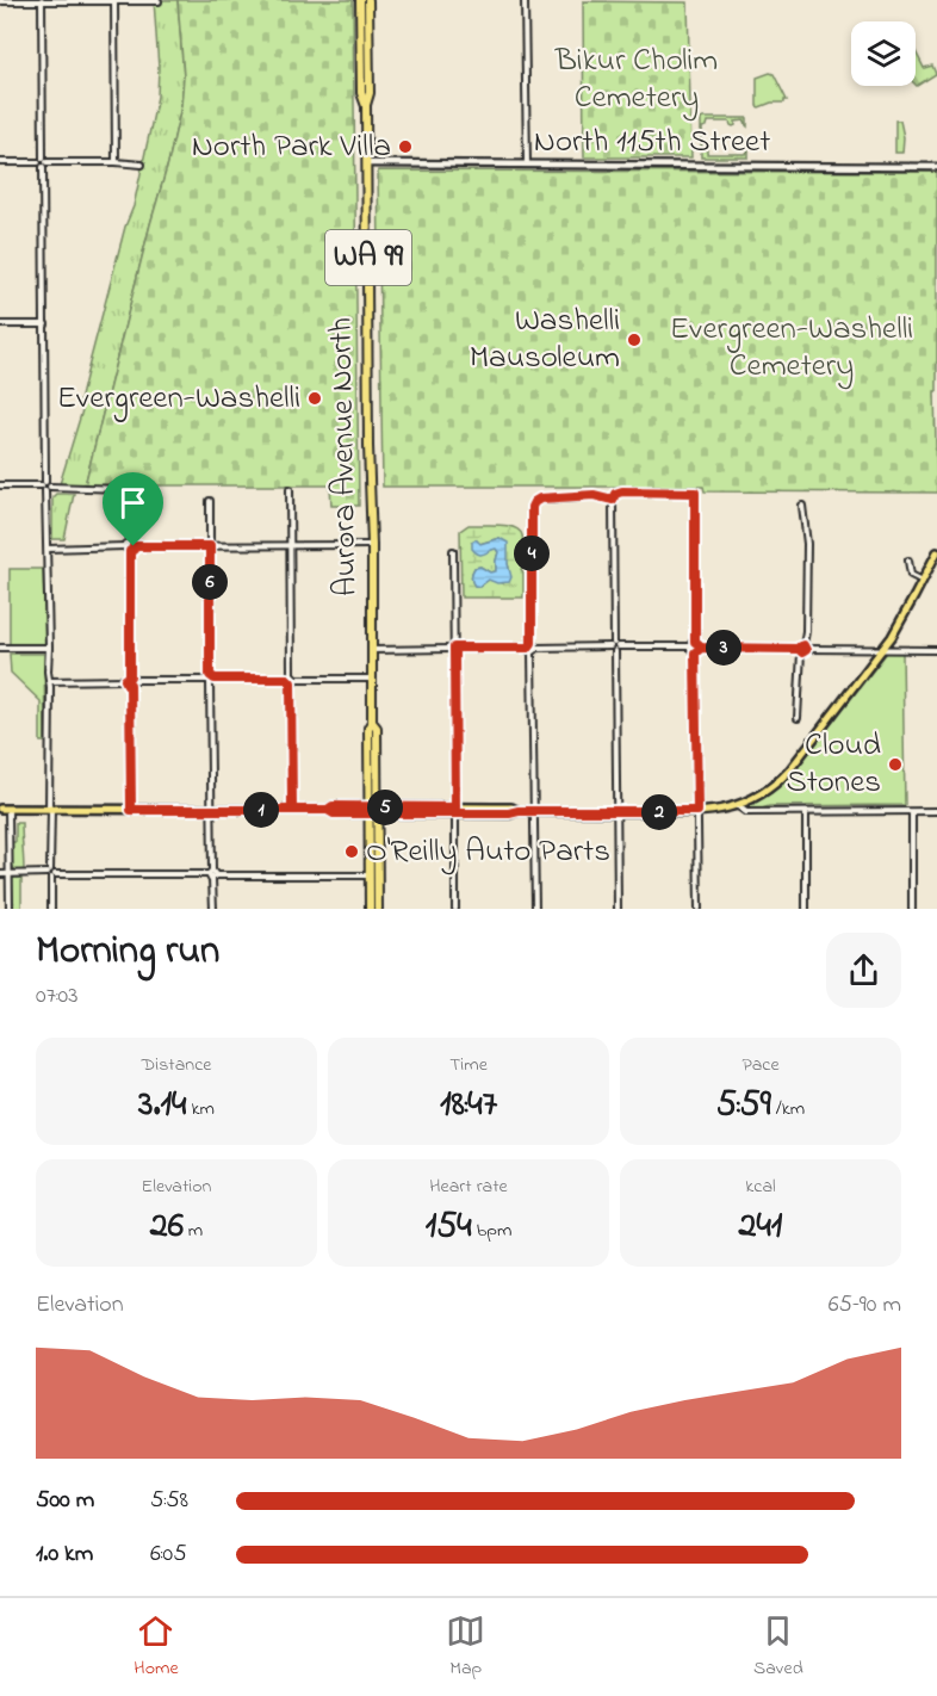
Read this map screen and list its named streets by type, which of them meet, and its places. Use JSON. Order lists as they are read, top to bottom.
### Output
{
  "streets": {
    "highway": ["WA 99", "Aurora Avenue North"],
    "street": ["North 115th Street"]
  },
  "crossings": [
    ["North 115th Street", "Aurora Avenue North"]
  ],
  "parks": ["Bikur Cholim Cemetery", "Evergreen-Washelli Cemetery"],
  "places": [
    "North Park Villa",
    "Washelli Mausoleum",
    "Evergreen-Washelli",
    "Cloud Stones",
    "O'Reilly Auto Parts"
  ],
  "page": {
    "pins": [
      "4",
      "6",
      "3",
      "5",
      "1",
      "2"
    ],
    "heading": ["Morning run", "07:03"],
    "stats": [
      ["Distance", "3.14 km"],
      ["Time", "18:47"],
      ["Pace", "5:59 /km"],
      ["Elevation", "26 m"],
      ["Heart rate", "154 bpm"],
      ["kcal", "241"]
    ],
    "chart": ["Elevation", "65–90 m"],
    "list": [
      {
        "name": "500 m",
        "note": "5:58"
      },
      {
        "name": "1.0 km",
        "note": "6:05"
      }
    ],
    "tabs": ["Home", "Map", "Saved"]
  }
}
